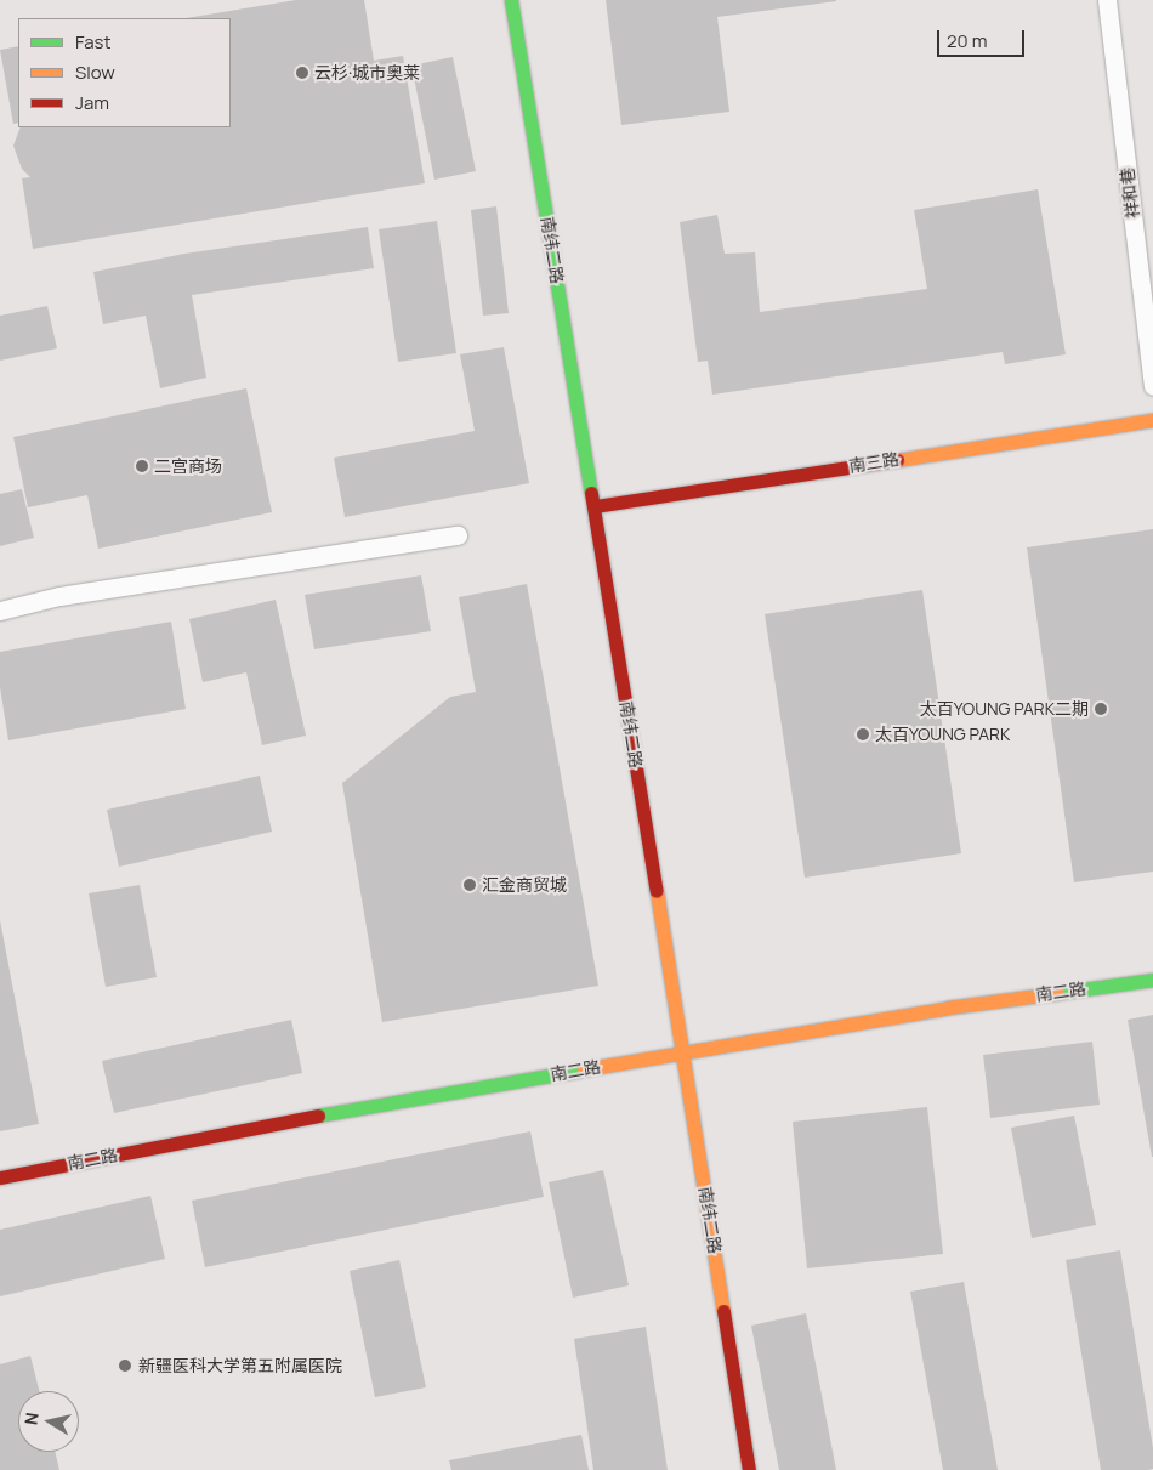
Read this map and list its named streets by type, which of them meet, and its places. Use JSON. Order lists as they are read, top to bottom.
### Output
{
  "streets": {
    "street": ["南纬二路", "南三路", "南二路"],
    "lane": ["祥和巷"]
  },
  "crossings": [
    ["南纬二路", "南三路"],
    ["南纬二路", "南二路"]
  ],
  "places": [
    "云杉·城市奥莱",
    "二宫商场",
    "太百YOUNG PARK二期",
    "太百YOUNG PARK",
    "汇金商贸城",
    "新疆医科大学第五附属医院"
  ],
  "legend": ["Fast", "Slow", "Jam"],
  "scale_bar": "20 m",
  "north": "left"
}
